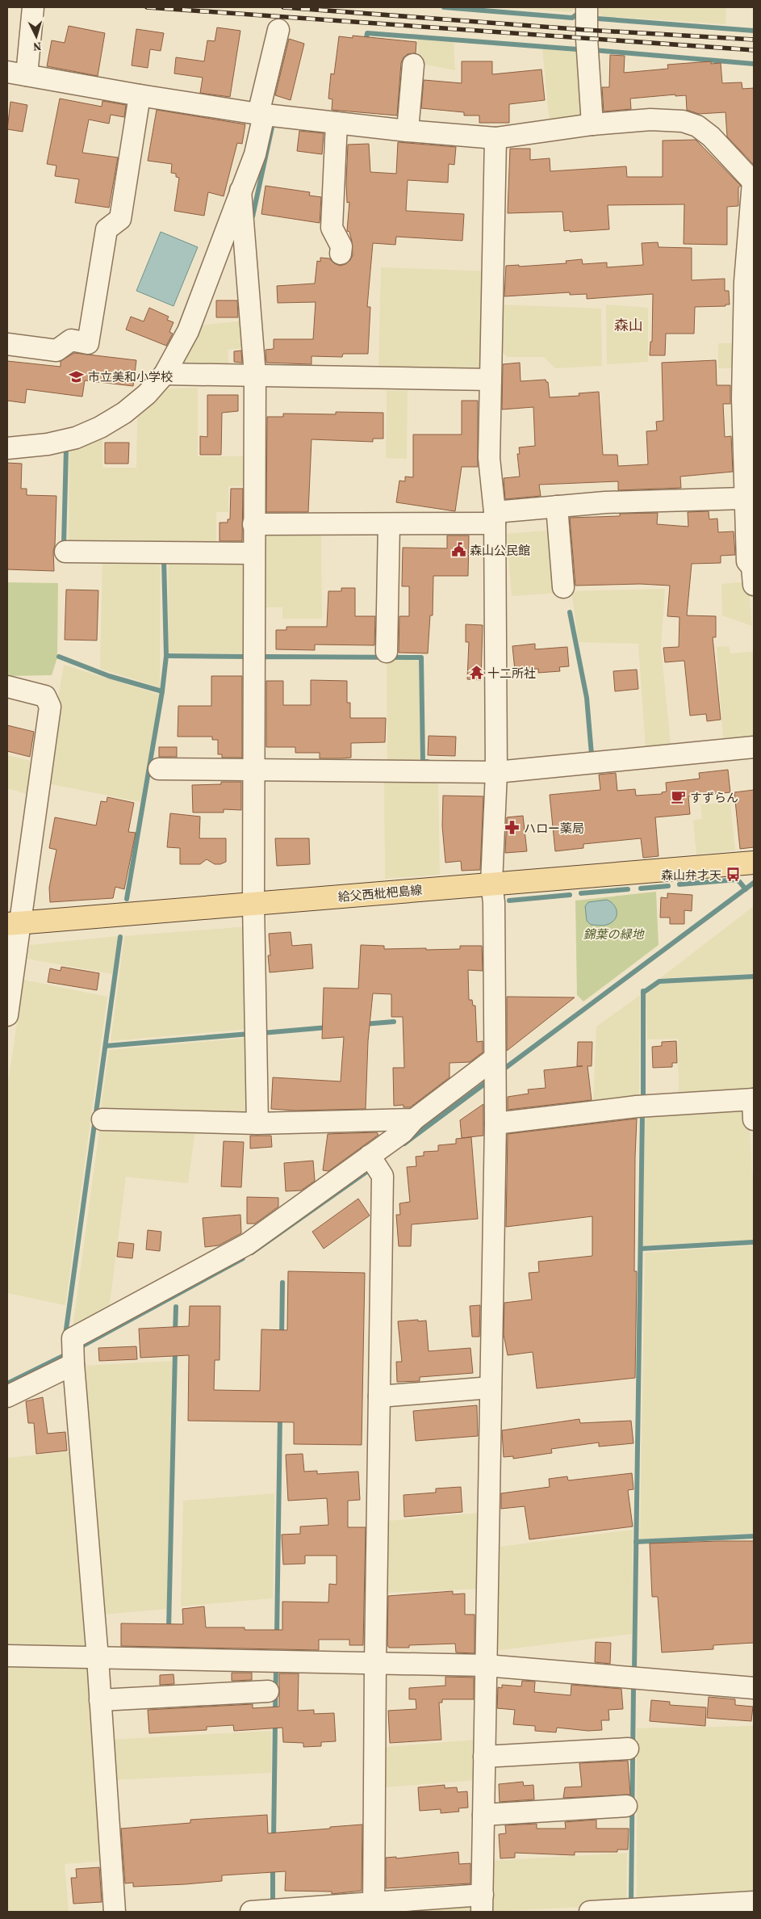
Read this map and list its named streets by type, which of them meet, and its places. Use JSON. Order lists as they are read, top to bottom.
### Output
{
  "streets": {
    "main road": ["給父西枇杷島線"]
  },
  "districts": ["森山"],
  "parks": ["錦葉の緑地"],
  "places": {
    "school or university": ["市立美和小学校"],
    "public building": ["森山公民館"],
    "temple": ["十二所社"],
    "cafe": ["すずらん"],
    "pharmacy": ["ハロー薬局"],
    "bus stop": ["森山弁才天"]
  },
  "north": "bottom"
}
